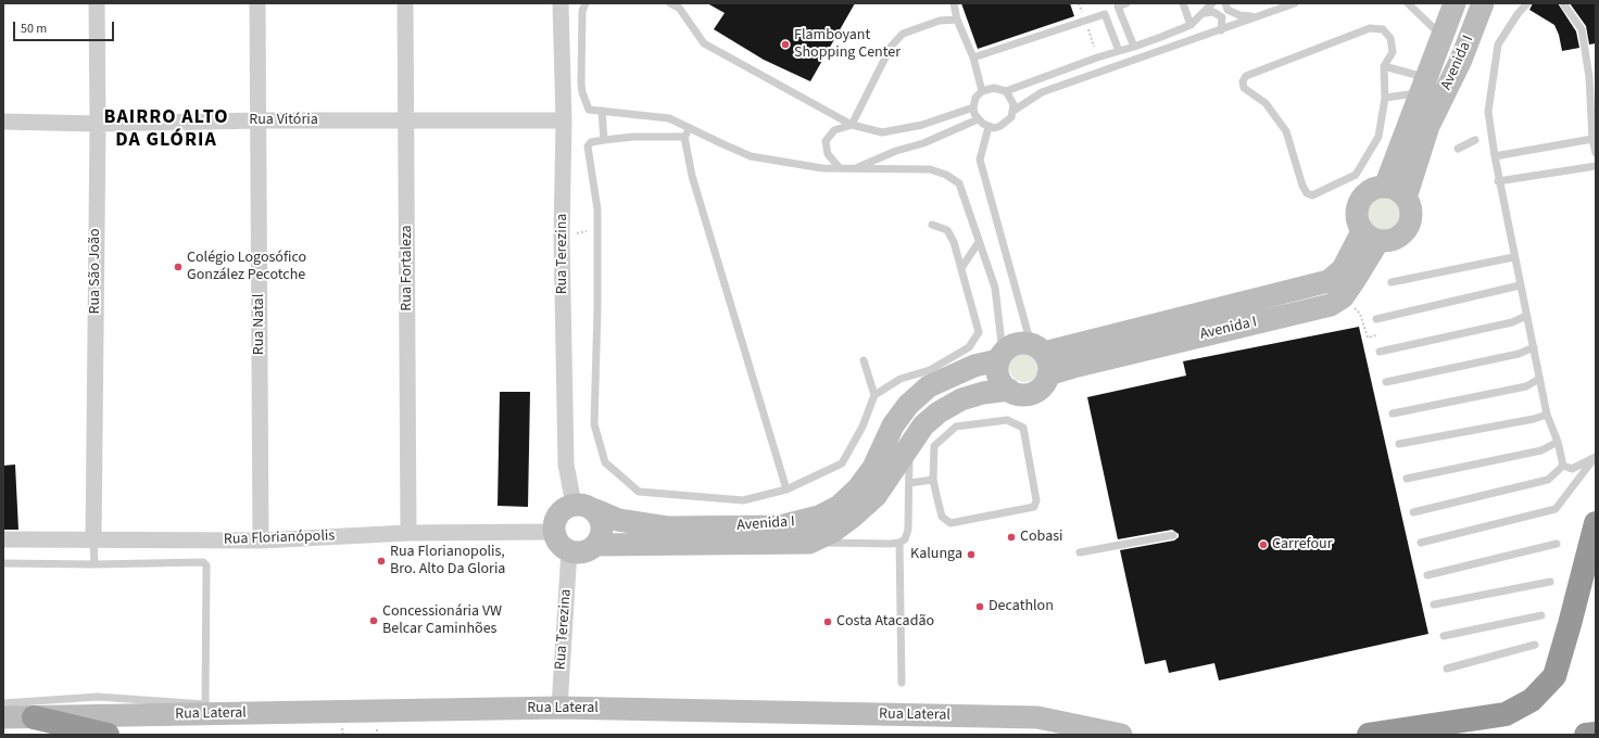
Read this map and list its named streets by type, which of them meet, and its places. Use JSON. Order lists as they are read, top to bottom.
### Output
{
  "streets": {
    "street": [
      "Avenida I",
      "Rua Vitória",
      "Rua Terezina",
      "Rua Fortaleza",
      "Rua São João",
      "Rua Natal",
      "Rua Florianópolis",
      "Rua Lateral"
    ]
  },
  "crossings": [
    ["Avenida I", "Rua Terezina"],
    ["Avenida I", "Rua Florianópolis"],
    ["Rua Vitória", "Rua Terezina"],
    ["Rua Vitória", "Rua Fortaleza"],
    ["Rua Vitória", "Rua São João"],
    ["Rua Vitória", "Rua Natal"],
    ["Rua Terezina", "Rua Florianópolis"],
    ["Rua Terezina", "Rua Lateral"],
    ["Rua Fortaleza", "Rua Florianópolis"],
    ["Rua São João", "Rua Florianópolis"],
    ["Rua Natal", "Rua Florianópolis"]
  ],
  "districts": ["BAIRRO ALTO DA GLÓRIA"],
  "places": [
    "Flamboyant Shopping Center",
    "Colégio Logosófico González Pecotche",
    "Cobasi",
    "Carrefour",
    "Kalunga",
    "Rua Florianopolis, Bro. Alto Da Gloria",
    "Decathlon",
    "Concessionária VW Belcar Caminhões",
    "Costa Atacadão"
  ],
  "scale_bar": "50 m"
}
